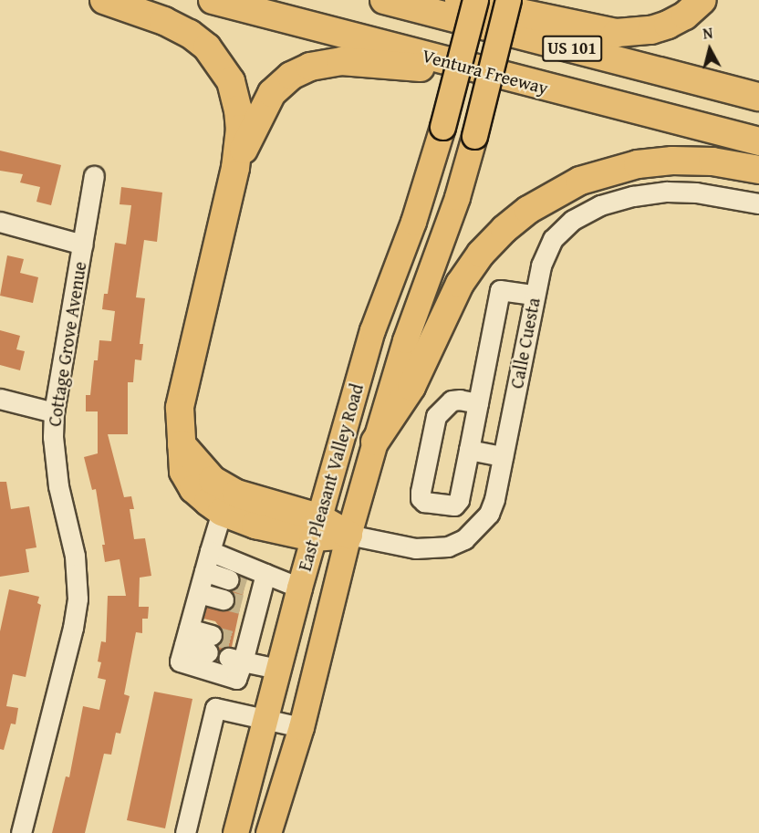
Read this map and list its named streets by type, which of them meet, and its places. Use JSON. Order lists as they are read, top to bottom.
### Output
{
  "streets": {
    "highway": ["US 101", "Ventura Freeway"],
    "main road": ["East Pleasant Valley Road"],
    "street": ["Calle Cuesta", "Cottage Grove Avenue"]
  },
  "crossings": [
    ["Calle Cuesta", "East Pleasant Valley Road"]
  ],
  "north": "top"
}
